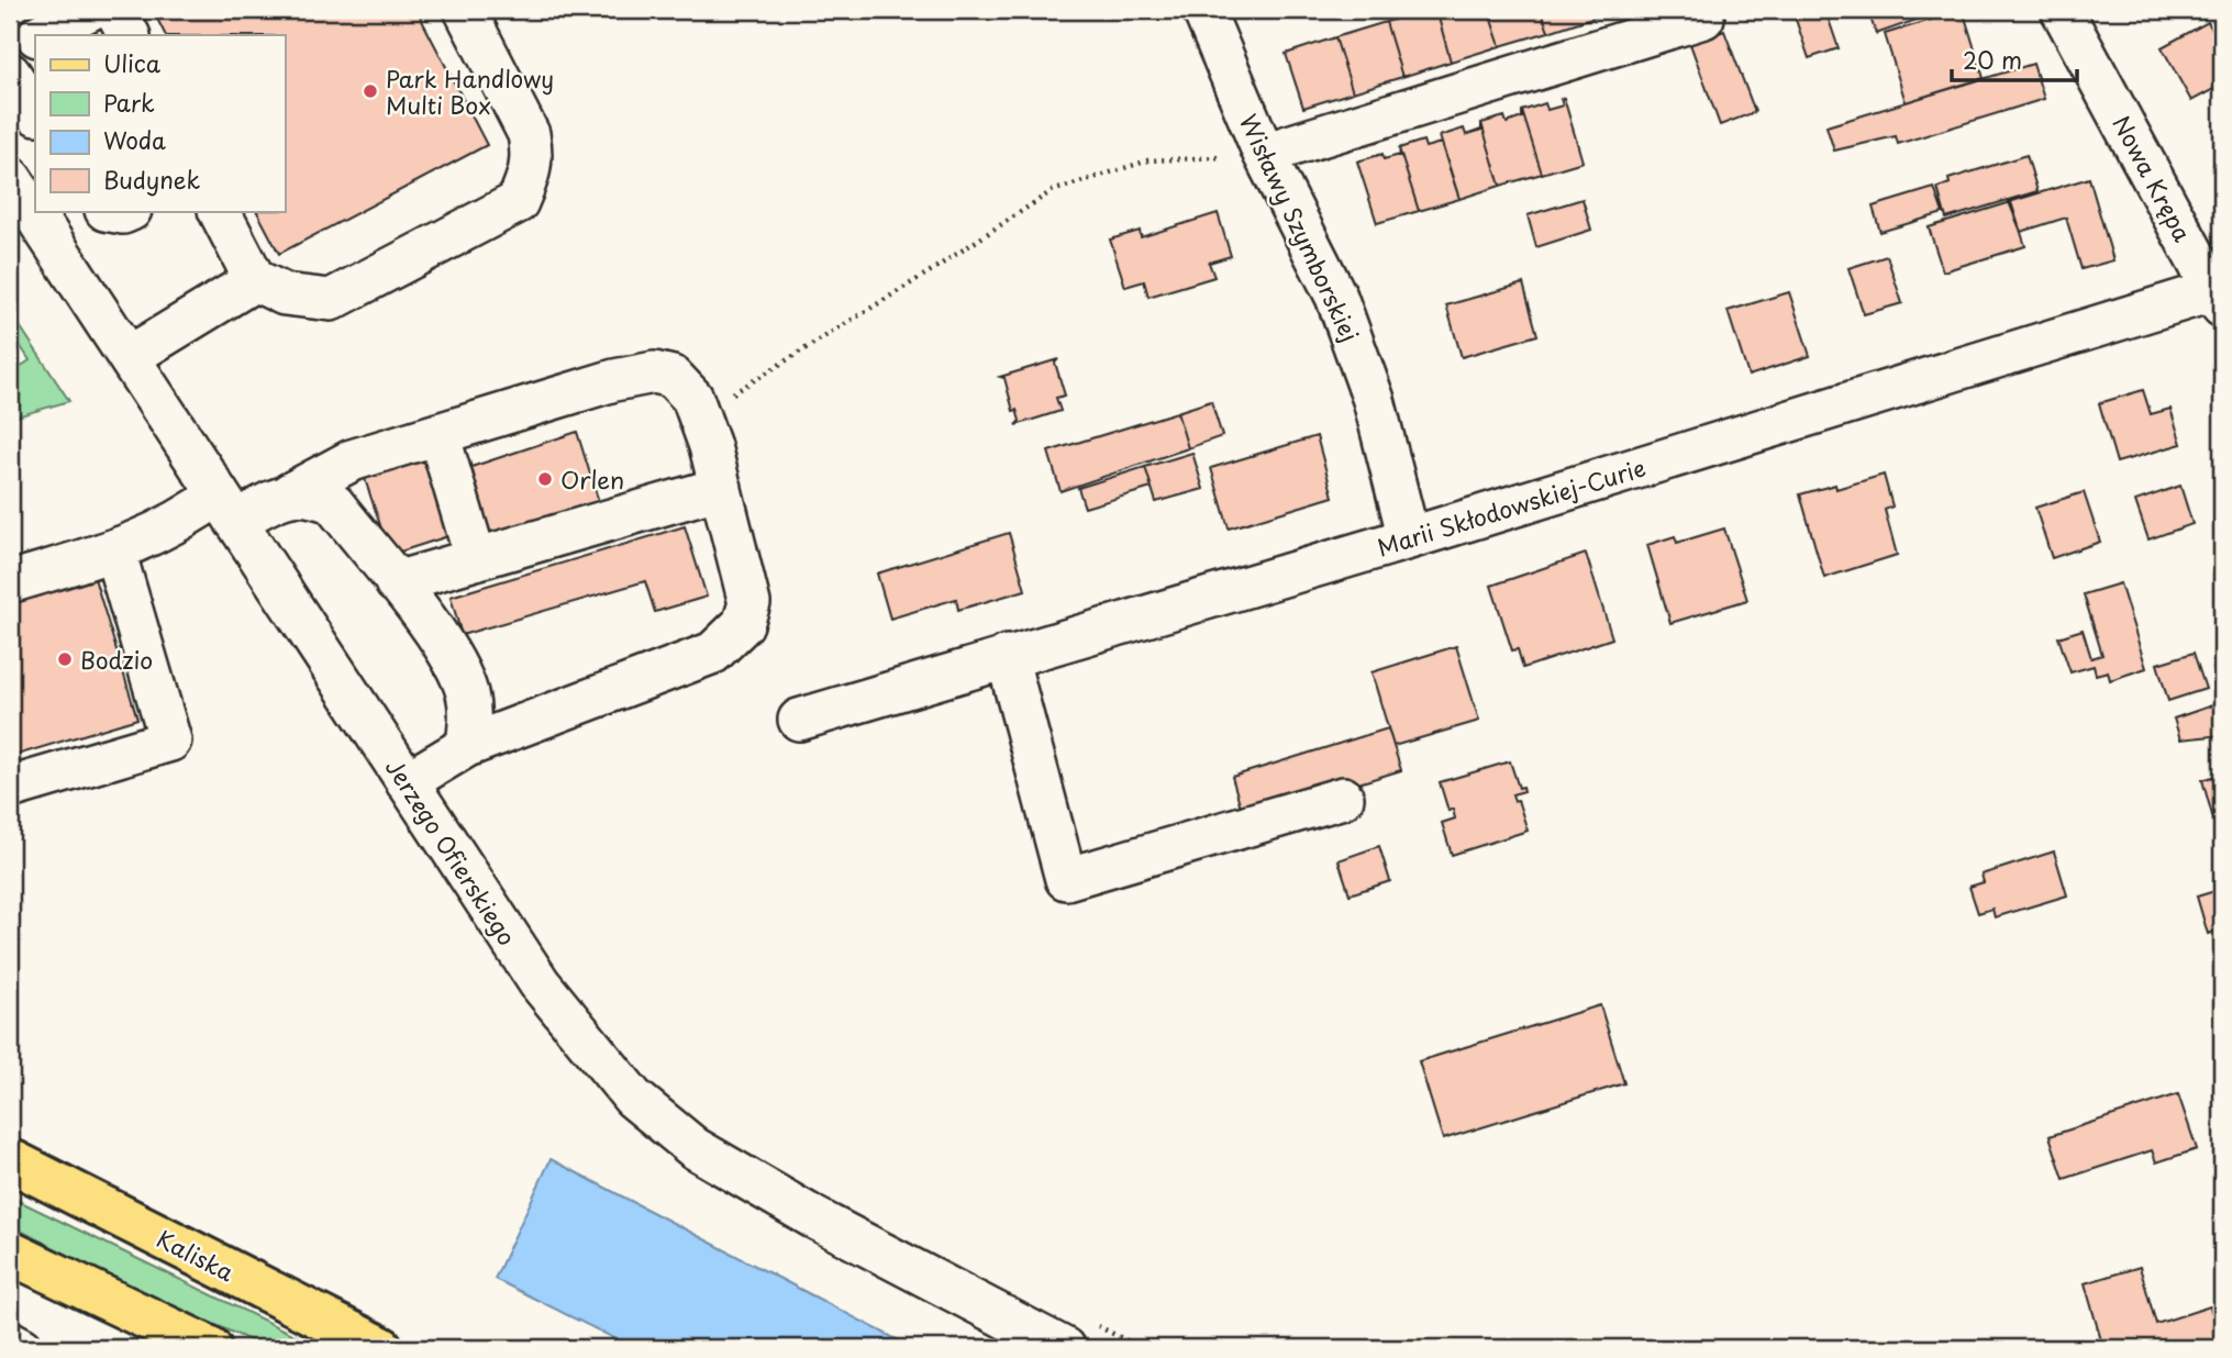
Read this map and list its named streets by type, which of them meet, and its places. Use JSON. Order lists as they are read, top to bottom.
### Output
{
  "streets": {
    "main road": ["Kaliska"],
    "street": [
      "Nowa Krępa",
      "Wisławy Szymborskiej",
      "Marii Skłodowskiej-Curie",
      "Jerzego Ofierskiego"
    ]
  },
  "crossings": [
    ["Nowa Krępa", "Marii Skłodowskiej-Curie"],
    ["Wisławy Szymborskiej", "Marii Skłodowskiej-Curie"]
  ],
  "places": ["Park Handlowy Multi Box", "Orlen", "Bodzio"],
  "legend": [
    "Ulica",
    "Park",
    "Woda",
    "Budynek"
  ],
  "scale_bar": "20 m"
}
